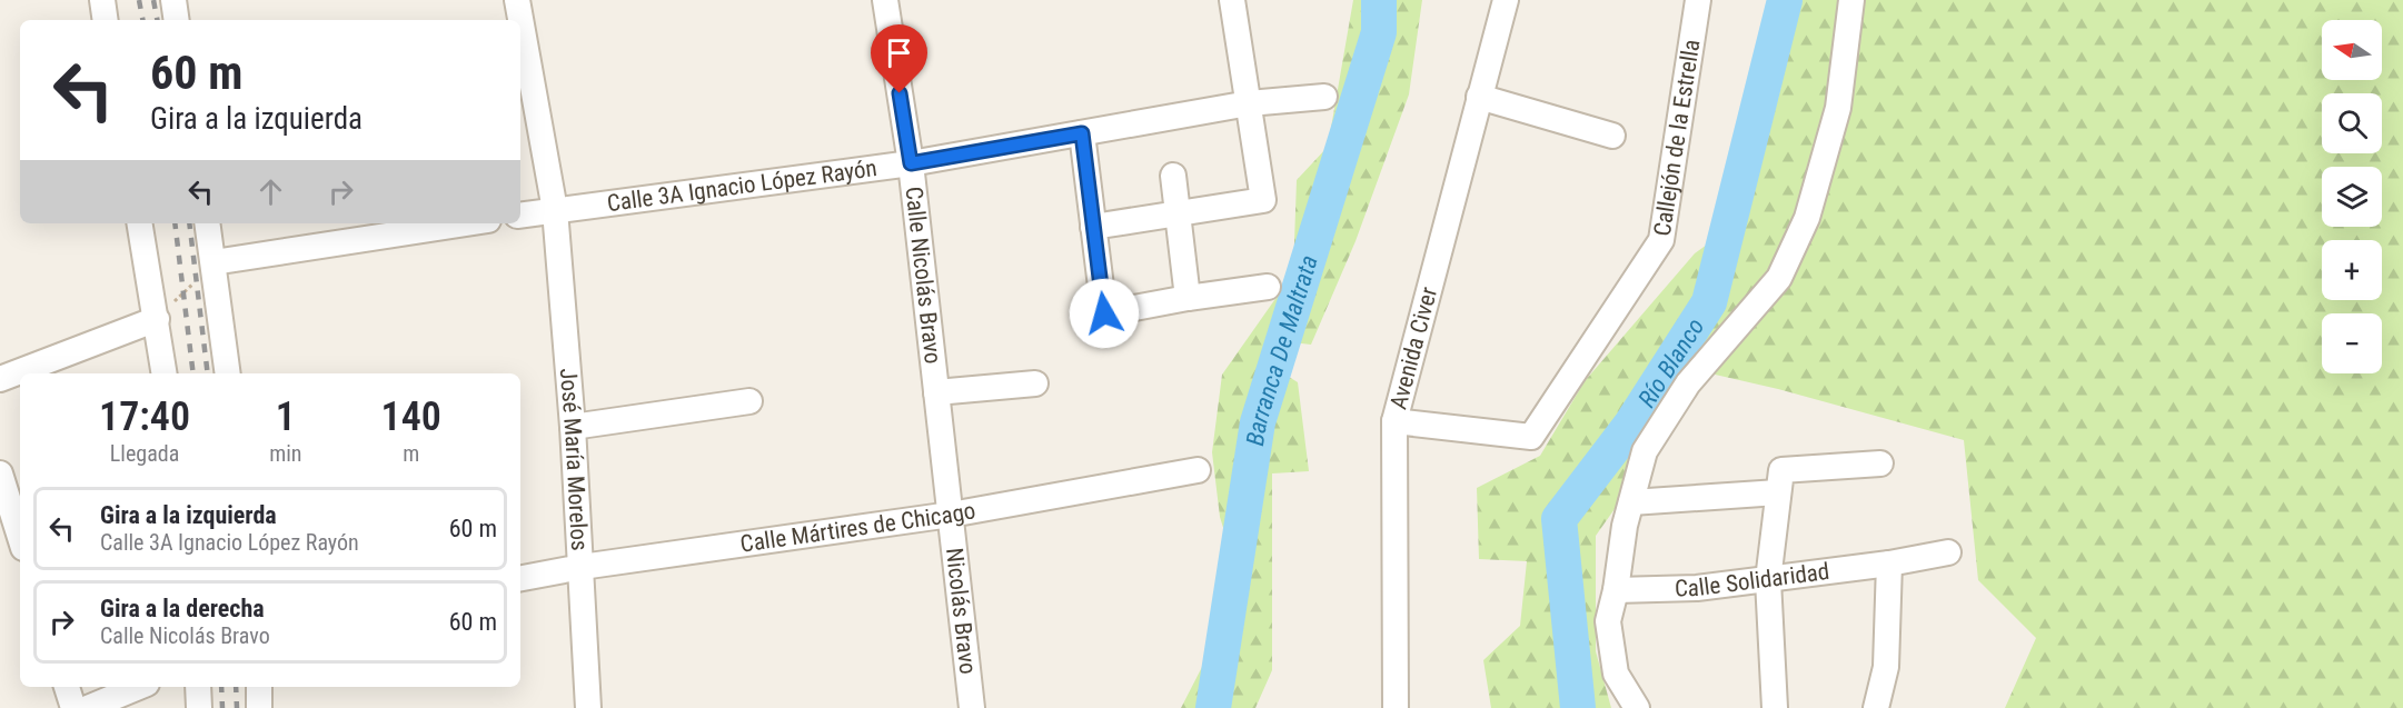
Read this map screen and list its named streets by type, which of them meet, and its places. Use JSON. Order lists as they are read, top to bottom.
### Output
{
  "streets": {
    "street": [
      "Callejón de la Estrella",
      "Calle 3A Ignacio López Rayón",
      "Calle Nicolás Bravo",
      "Avenida Civer",
      "José María Morelos",
      "Calle Mártires de Chicago",
      "Calle Solidaridad",
      "Nicolás Bravo"
    ]
  },
  "crossings": [
    ["Callejón de la Estrella", "Avenida Civer"],
    ["Calle 3A Ignacio López Rayón", "Calle Nicolás Bravo"],
    ["Calle 3A Ignacio López Rayón", "José María Morelos"],
    ["Calle Nicolás Bravo", "Calle Mártires de Chicago"],
    ["Calle Nicolás Bravo", "Nicolás Bravo"],
    ["José María Morelos", "Calle Mártires de Chicago"],
    ["Calle Mártires de Chicago", "Nicolás Bravo"]
  ],
  "water": ["Barranca De Maltrata", "Río Blanco"],
  "north": "left",
  "page": {
    "map_buttons": ["+", "−"],
    "turn": ["60 m", "Gira a la izquierda"],
    "eta": [
      "17:40",
      "Llegada",
      "1",
      "min",
      "140",
      "m"
    ],
    "list": [
      {
        "name": "Gira a la izquierda",
        "note": "Calle 3A Ignacio López Rayón",
        "value": "60 m"
      },
      {
        "name": "Gira a la derecha",
        "note": "Calle Nicolás Bravo",
        "value": "60 m"
      }
    ]
  }
}
